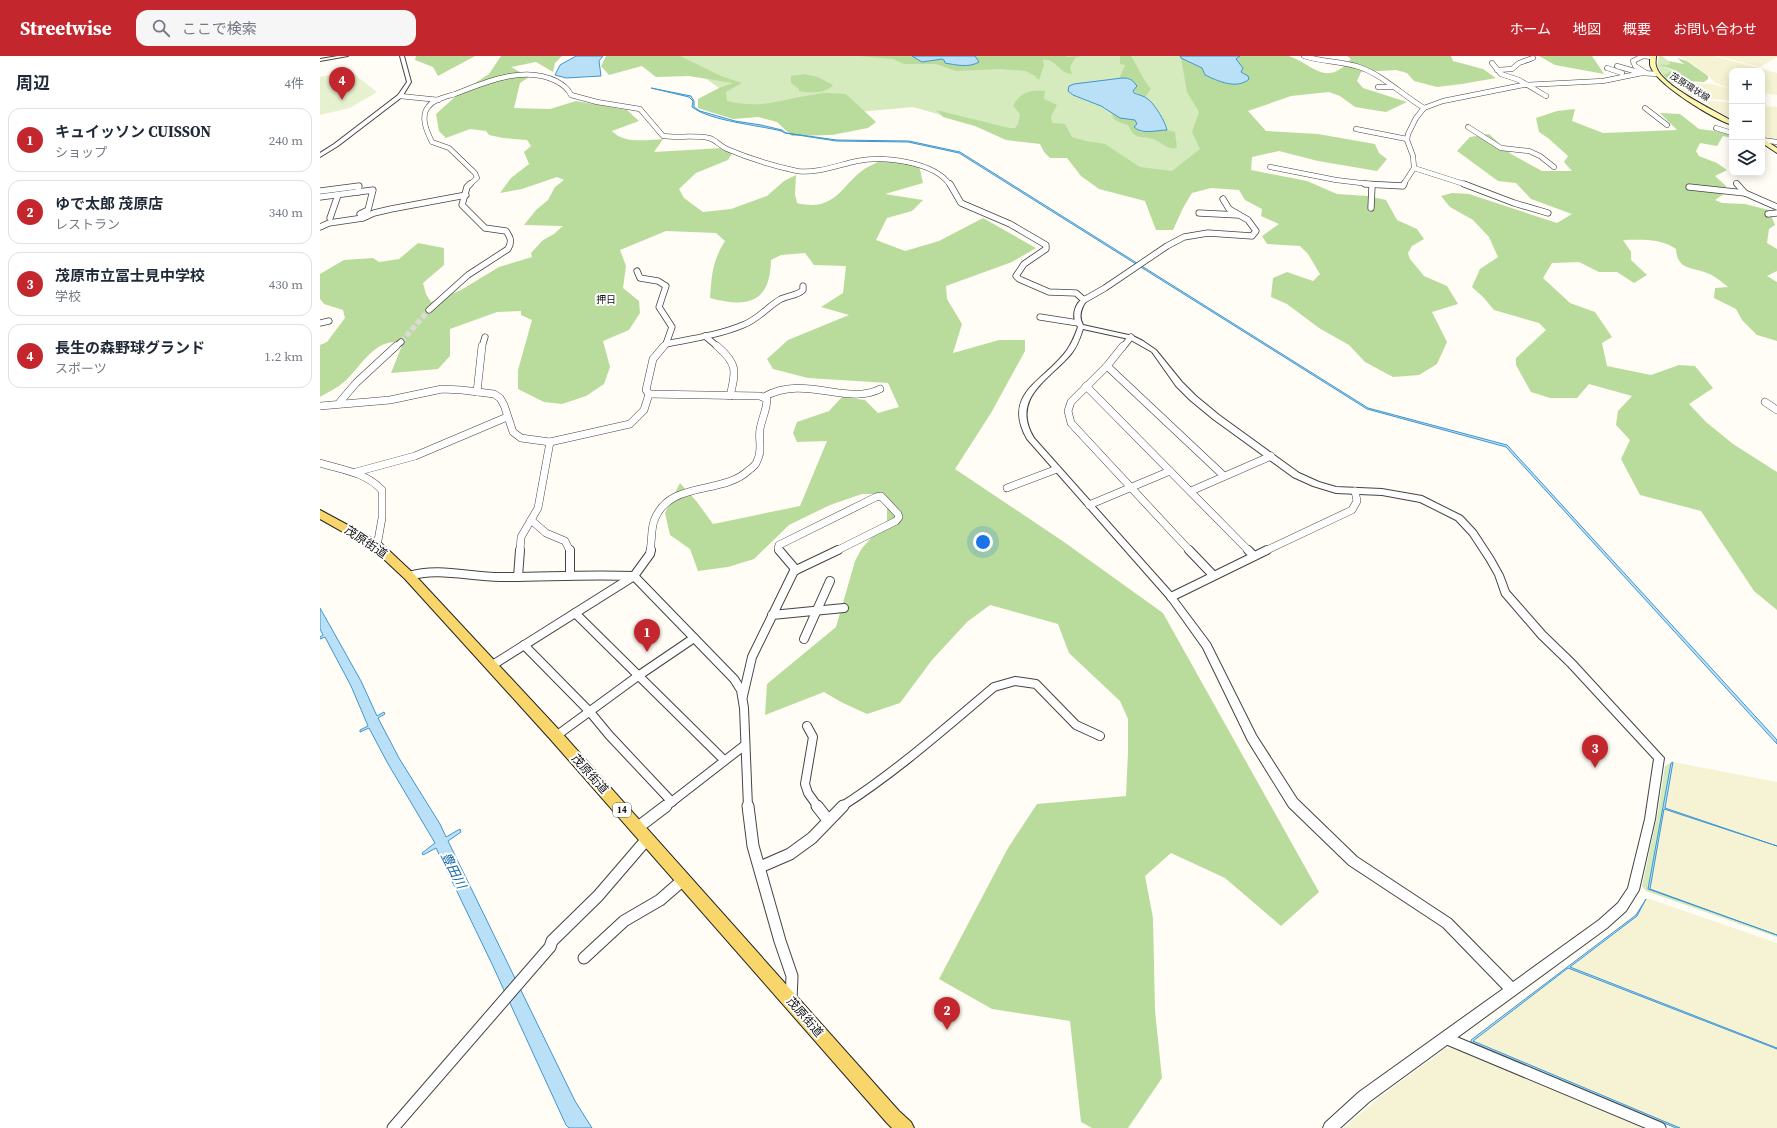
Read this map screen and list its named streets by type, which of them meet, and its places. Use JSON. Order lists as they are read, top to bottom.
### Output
{
  "streets": {
    "main road": ["茂原環状線", "茂原街道", "14"]
  },
  "districts": ["押日"],
  "water": ["豊田川"],
  "page": {
    "header": "Streetwise",
    "search": "ここで検索",
    "nav": [
      "ホーム",
      "地図",
      "概要",
      "お問い合わせ"
    ],
    "heading": ["周辺", "4件"],
    "pins": [
      "4",
      "1",
      "3",
      "2"
    ],
    "map_buttons": ["+", "−"],
    "list": [
      {
        "mark": "1",
        "name": "キュイッソン CUISSON",
        "note": "ショップ",
        "value": "240 m"
      },
      {
        "mark": "2",
        "name": "ゆで太郎 茂原店",
        "note": "レストラン",
        "value": "340 m"
      },
      {
        "mark": "3",
        "name": "茂原市立冨士見中学校",
        "note": "学校",
        "value": "430 m"
      },
      {
        "mark": "4",
        "name": "長生の森野球グランド",
        "note": "スポーツ",
        "value": "1.2 km"
      }
    ]
  }
}
